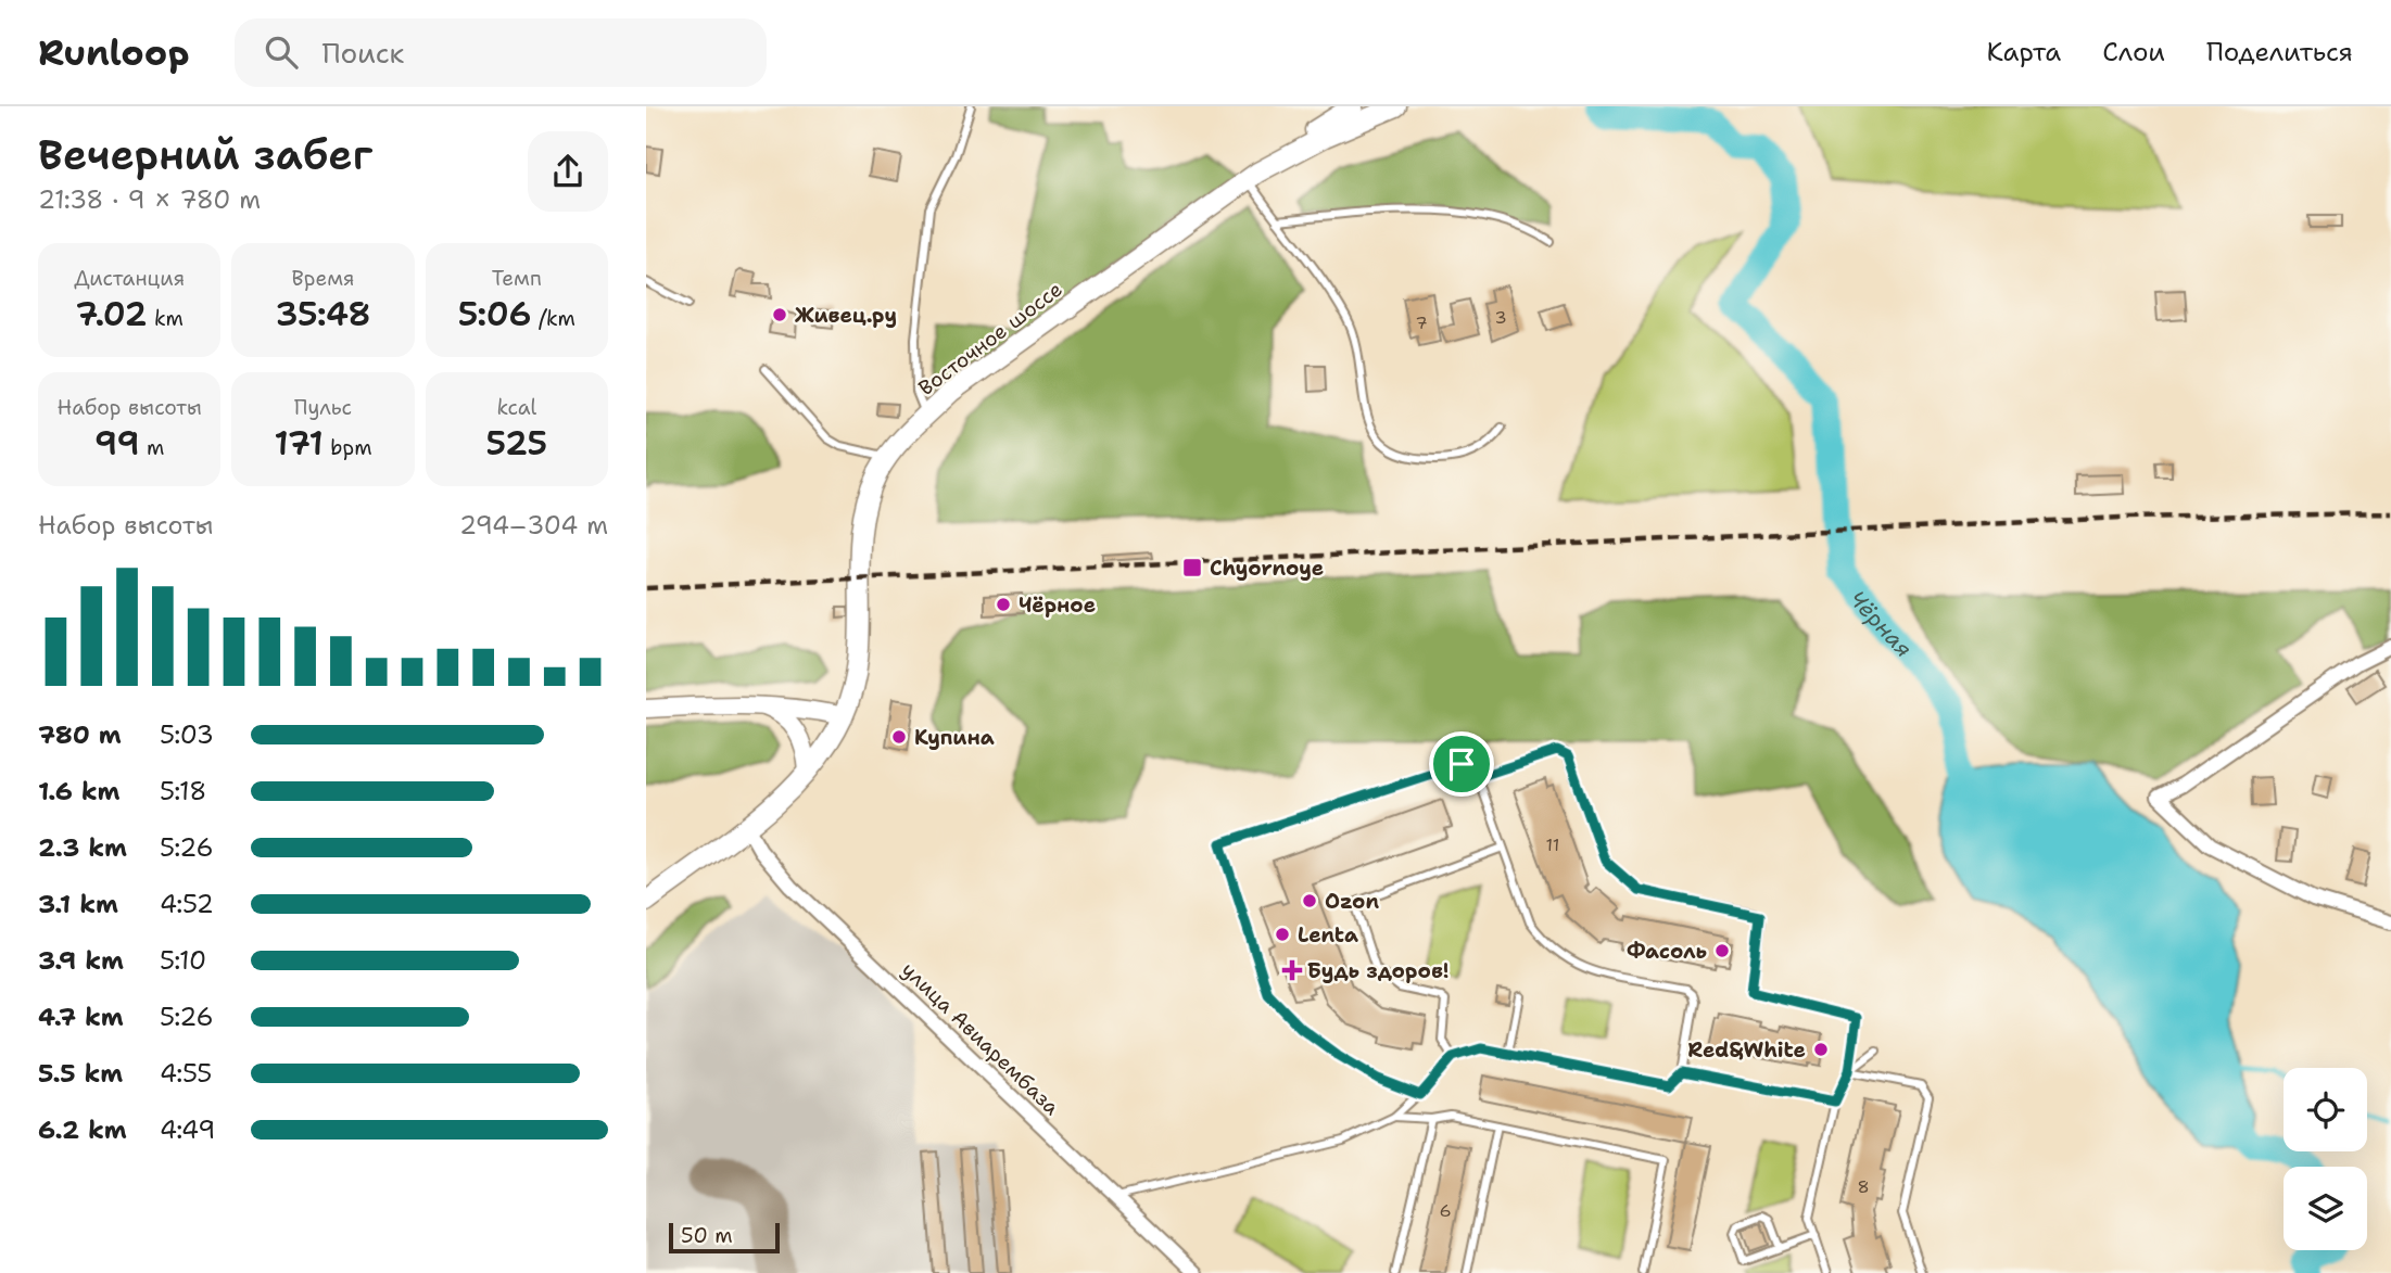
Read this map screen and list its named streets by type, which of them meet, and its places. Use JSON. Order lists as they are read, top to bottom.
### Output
{
  "streets": {
    "main road": ["Восточное шоссе"],
    "street": ["улица Авиарембаза"]
  },
  "crossings": [
    ["Восточное шоссе", "улица Авиарембаза"]
  ],
  "water": ["Чёрная"],
  "places": {
    "other": [
      "Живец.ру",
      "Чёрное",
      "Купина",
      "Ozon",
      "Lenta",
      "Фасоль",
      "Red&White"
    ],
    "transit": ["Chyornoye"],
    "health": ["Будь здоров!"]
  },
  "house_numbers": [
    "3",
    "7",
    "11",
    "8",
    "6"
  ],
  "scale_bar": "50 m",
  "page": {
    "header": "Runloop",
    "search": "Поиск",
    "nav": ["Карта", "Слои", "Поделиться"],
    "heading": ["Вечерний забег", "21:38 · 9 × 780 m"],
    "stats": [
      ["Дистанция", "7.02 km"],
      ["Время", "35:48"],
      ["Темп", "5:06 /km"],
      ["Набор высоты", "99 m"],
      ["Пульс", "171 bpm"],
      ["kcal", "525"]
    ],
    "chart": ["Набор высоты", "294–304 m"],
    "list": [
      {
        "name": "780 m",
        "note": "5:03"
      },
      {
        "name": "1.6 km",
        "note": "5:18"
      },
      {
        "name": "2.3 km",
        "note": "5:26"
      },
      {
        "name": "3.1 km",
        "note": "4:52"
      },
      {
        "name": "3.9 km",
        "note": "5:10"
      },
      {
        "name": "4.7 km",
        "note": "5:26"
      },
      {
        "name": "5.5 km",
        "note": "4:55"
      },
      {
        "name": "6.2 km",
        "note": "4:49"
      }
    ],
    "scale": "50 m"
  }
}
